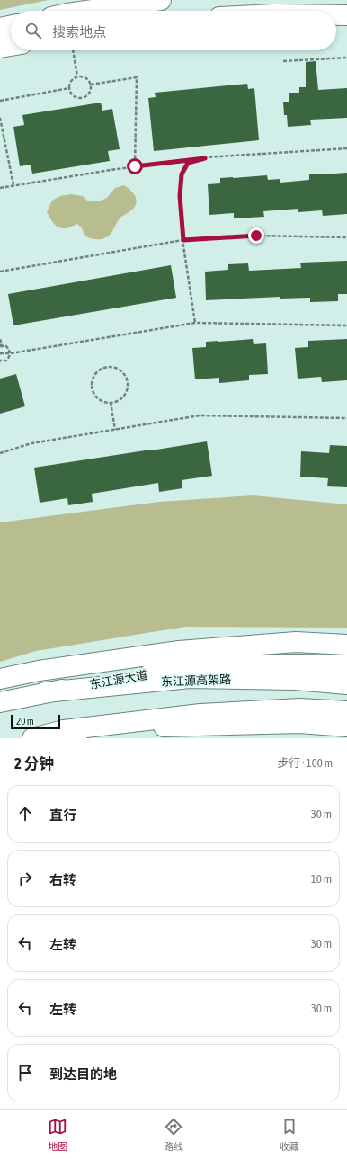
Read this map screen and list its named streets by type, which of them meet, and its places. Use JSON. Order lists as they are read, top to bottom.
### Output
{
  "streets": {
    "main road": ["东江源大道", "东江源高架路"]
  },
  "crossings": [
    ["东江源大道", "东江源高架路"]
  ],
  "scale_bar": "20 m",
  "page": {
    "search": "搜索地点",
    "scale": "20 m",
    "heading": ["2 分钟", "步行 · 100 m"],
    "list": [
      ["直行", "30 m"],
      ["右转", "10 m"],
      ["左转", "30 m"],
      ["左转", "30 m"],
      "到达目的地"
    ],
    "nav": ["地图", "路线", "收藏"]
  }
}
